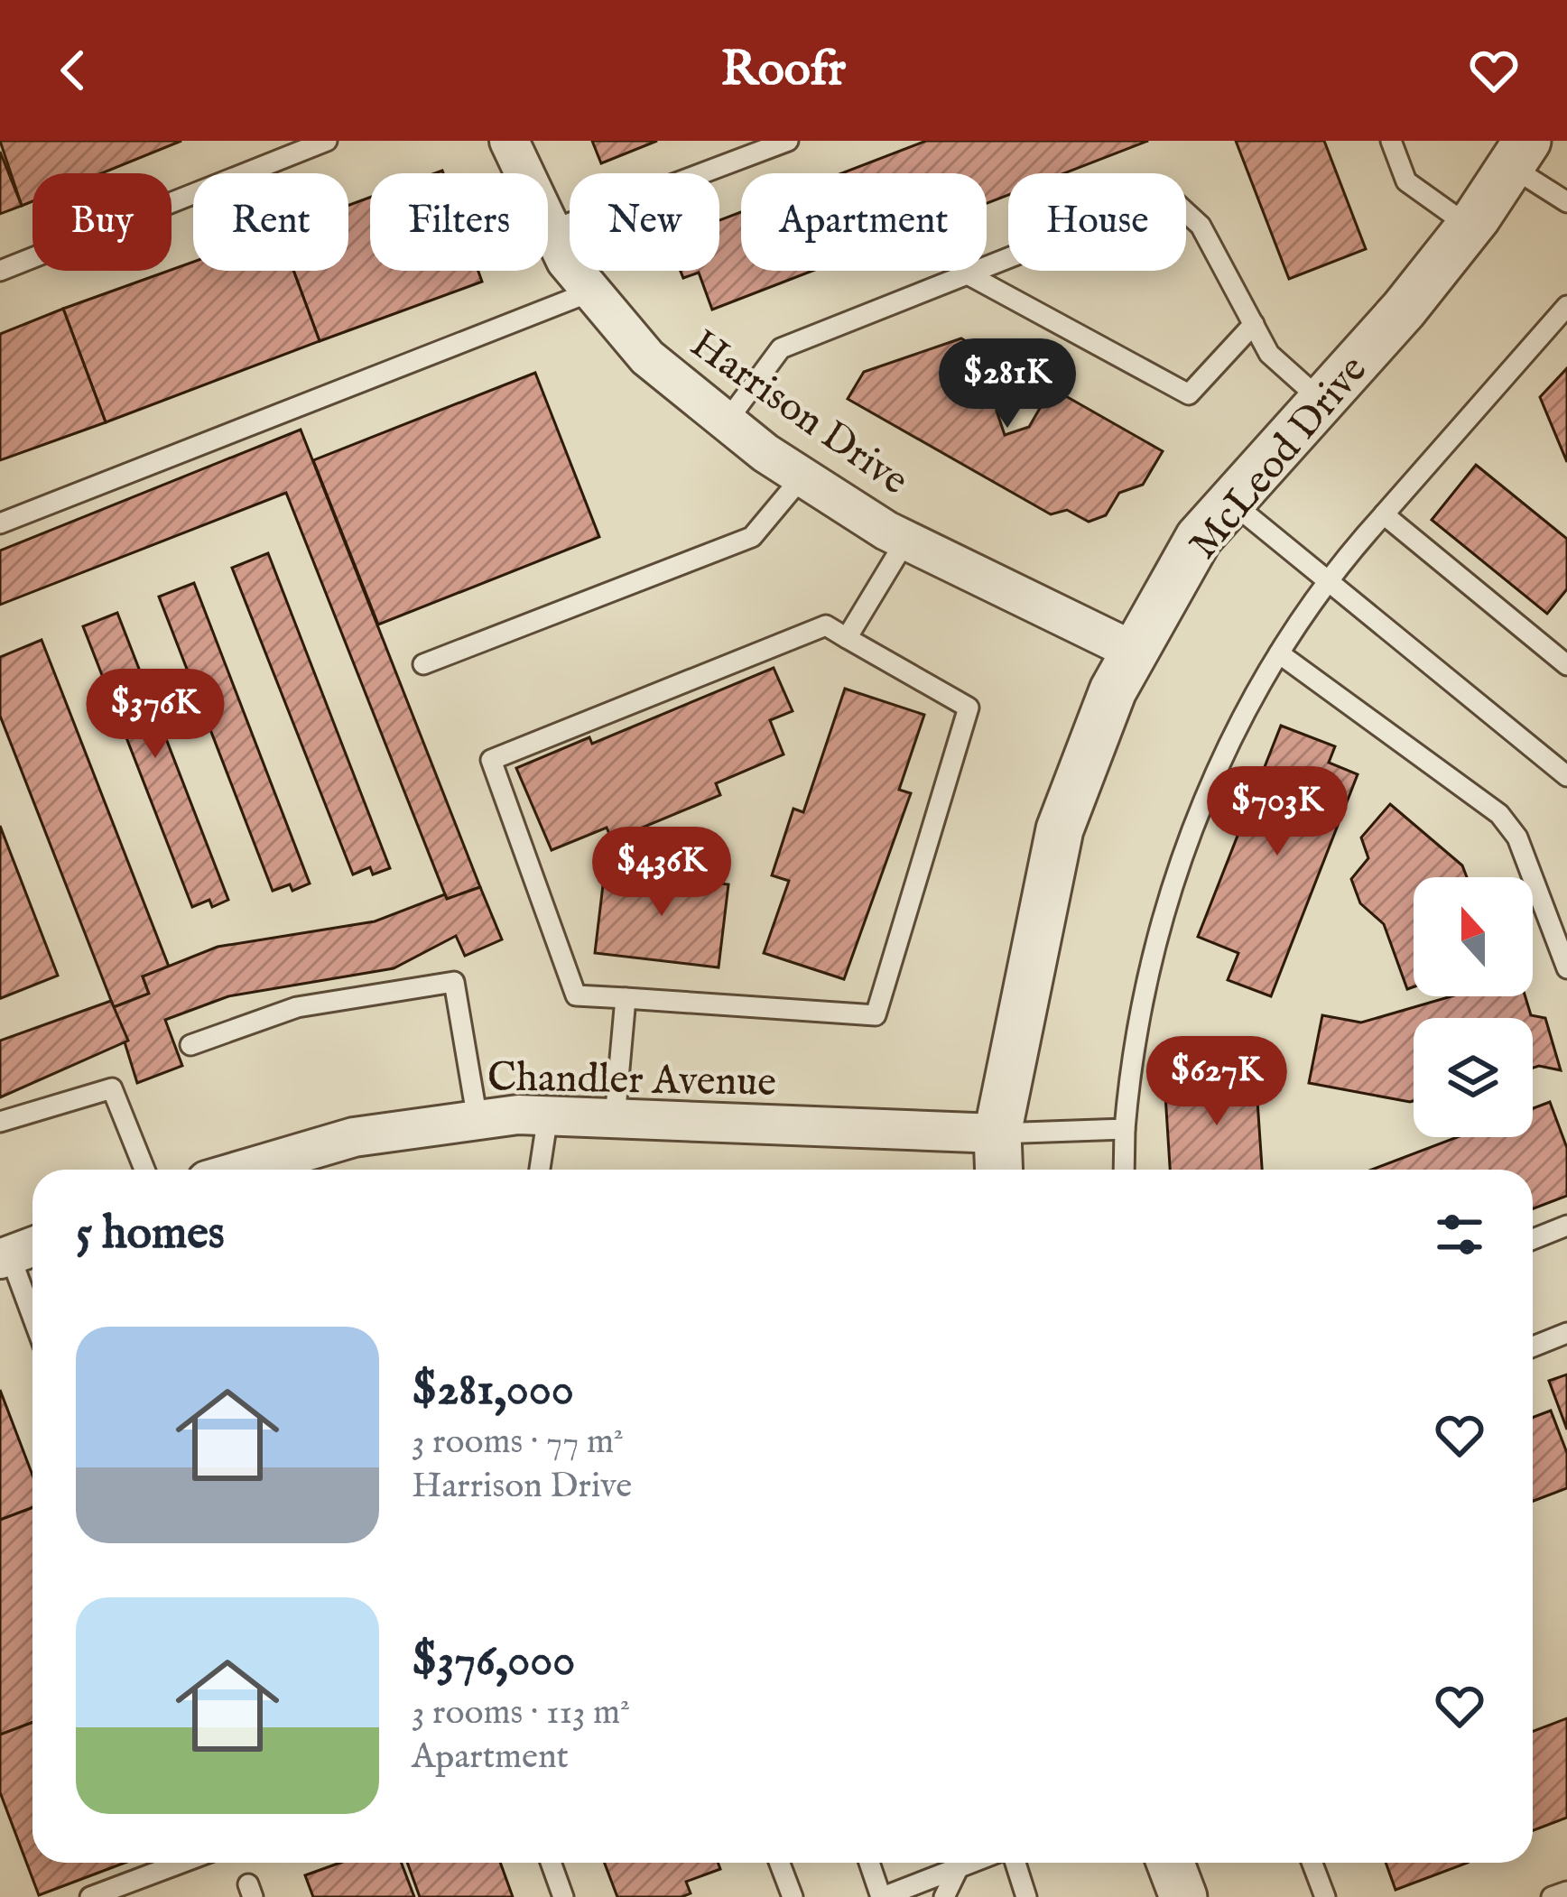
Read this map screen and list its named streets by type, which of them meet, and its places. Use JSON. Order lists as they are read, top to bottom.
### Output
{
  "streets": {
    "street": ["Harrison Drive", "McLeod Drive", "Chandler Avenue"]
  },
  "crossings": [
    ["Harrison Drive", "McLeod Drive"],
    ["McLeod Drive", "Chandler Avenue"]
  ],
  "north": "top",
  "page": {
    "header": "Roofr",
    "chip": [
      "Buy",
      "Rent",
      "Filters",
      "New",
      "Apartment",
      "House"
    ],
    "price": [
      "$281K",
      "$376K",
      "$703K",
      "$436K",
      "$627K"
    ],
    "heading": "5 homes",
    "list": [
      {
        "name": "$281,000",
        "note": "3 rooms · 77 m² · Harrison Drive"
      },
      {
        "name": "$376,000",
        "note": "3 rooms · 113 m² · Apartment"
      }
    ]
  }
}
